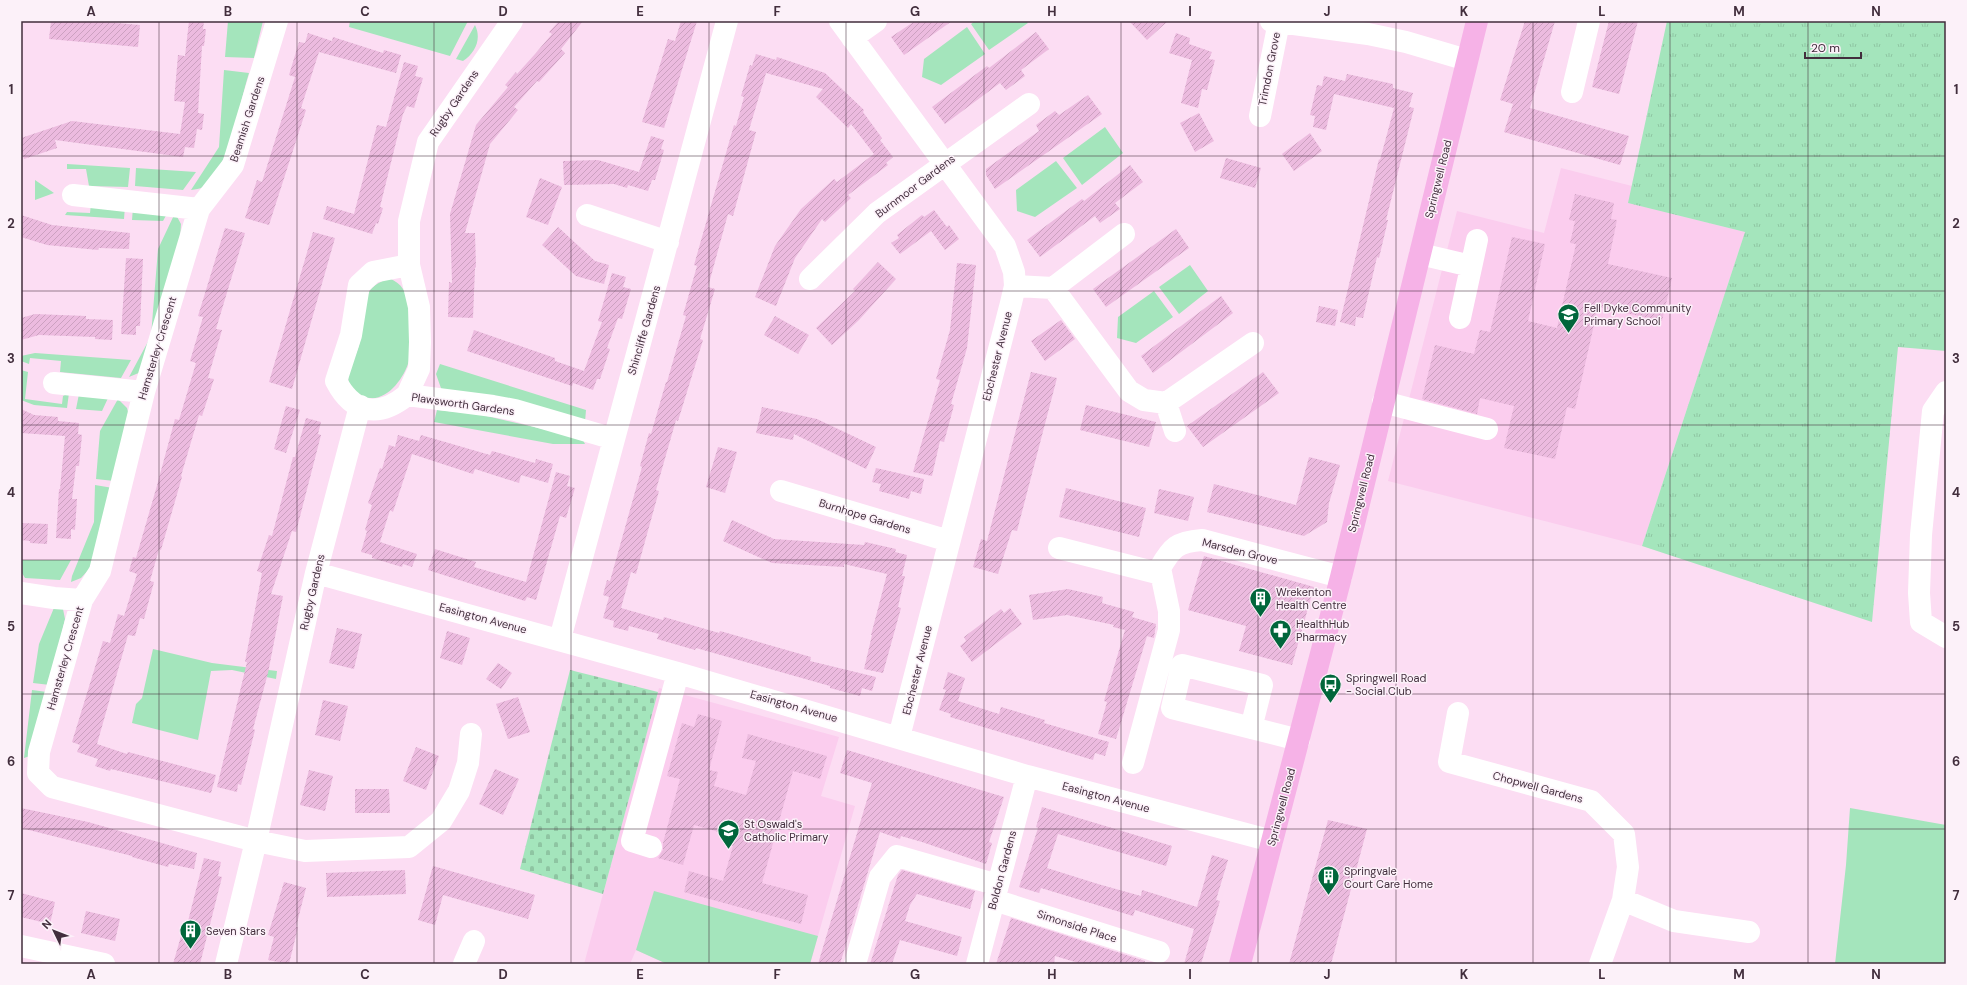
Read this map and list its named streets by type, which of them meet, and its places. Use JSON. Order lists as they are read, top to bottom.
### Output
{
  "streets": {
    "main road": ["Springwell Road"],
    "street": [
      "Trimdon Grove",
      "Rugby Gardens",
      "Beamish Gardens",
      "Burnmoor Gardens",
      "Shincliffe Gardens",
      "Hamsterley Crescent",
      "Ebchester Avenue",
      "Plawsworth Gardens",
      "Burnhope Gardens",
      "Marsden Grove",
      "Easington Avenue",
      "Chopwell Gardens",
      "Boldon Gardens",
      "Simonside Place"
    ]
  },
  "crossings": [
    ["Rugby Gardens", "Hamsterley Crescent"],
    ["Rugby Gardens", "Plawsworth Gardens"],
    ["Rugby Gardens", "Easington Avenue"],
    ["Beamish Gardens", "Hamsterley Crescent"],
    ["Springwell Road", "Marsden Grove"],
    ["Springwell Road", "Easington Avenue"],
    ["Burnmoor Gardens", "Ebchester Avenue"],
    ["Shincliffe Gardens", "Plawsworth Gardens"],
    ["Shincliffe Gardens", "Easington Avenue"],
    ["Ebchester Avenue", "Burnhope Gardens"],
    ["Ebchester Avenue", "Easington Avenue"],
    ["Easington Avenue", "Boldon Gardens"],
    ["Boldon Gardens", "Simonside Place"]
  ],
  "places": {
    "school or university": ["Fell Dyke Community Primary School", "St Oswald's Catholic Primary"],
    "building": ["Wrekenton Health Centre", "Springvale Court Care Home", "Seven Stars"],
    "pharmacy": ["HealthHub Pharmacy"],
    "bus stop": ["Springwell Road - Social Club"]
  },
  "scale_bar": "20 m",
  "north": "top left",
  "grid": {
    "columns": [
      "A",
      "B",
      "C",
      "D",
      "E",
      "F",
      "G",
      "H",
      "I",
      "J",
      "K",
      "L",
      "M",
      "N"
    ],
    "rows": [
      "1",
      "2",
      "3",
      "4",
      "5",
      "6",
      "7"
    ]
  }
}
